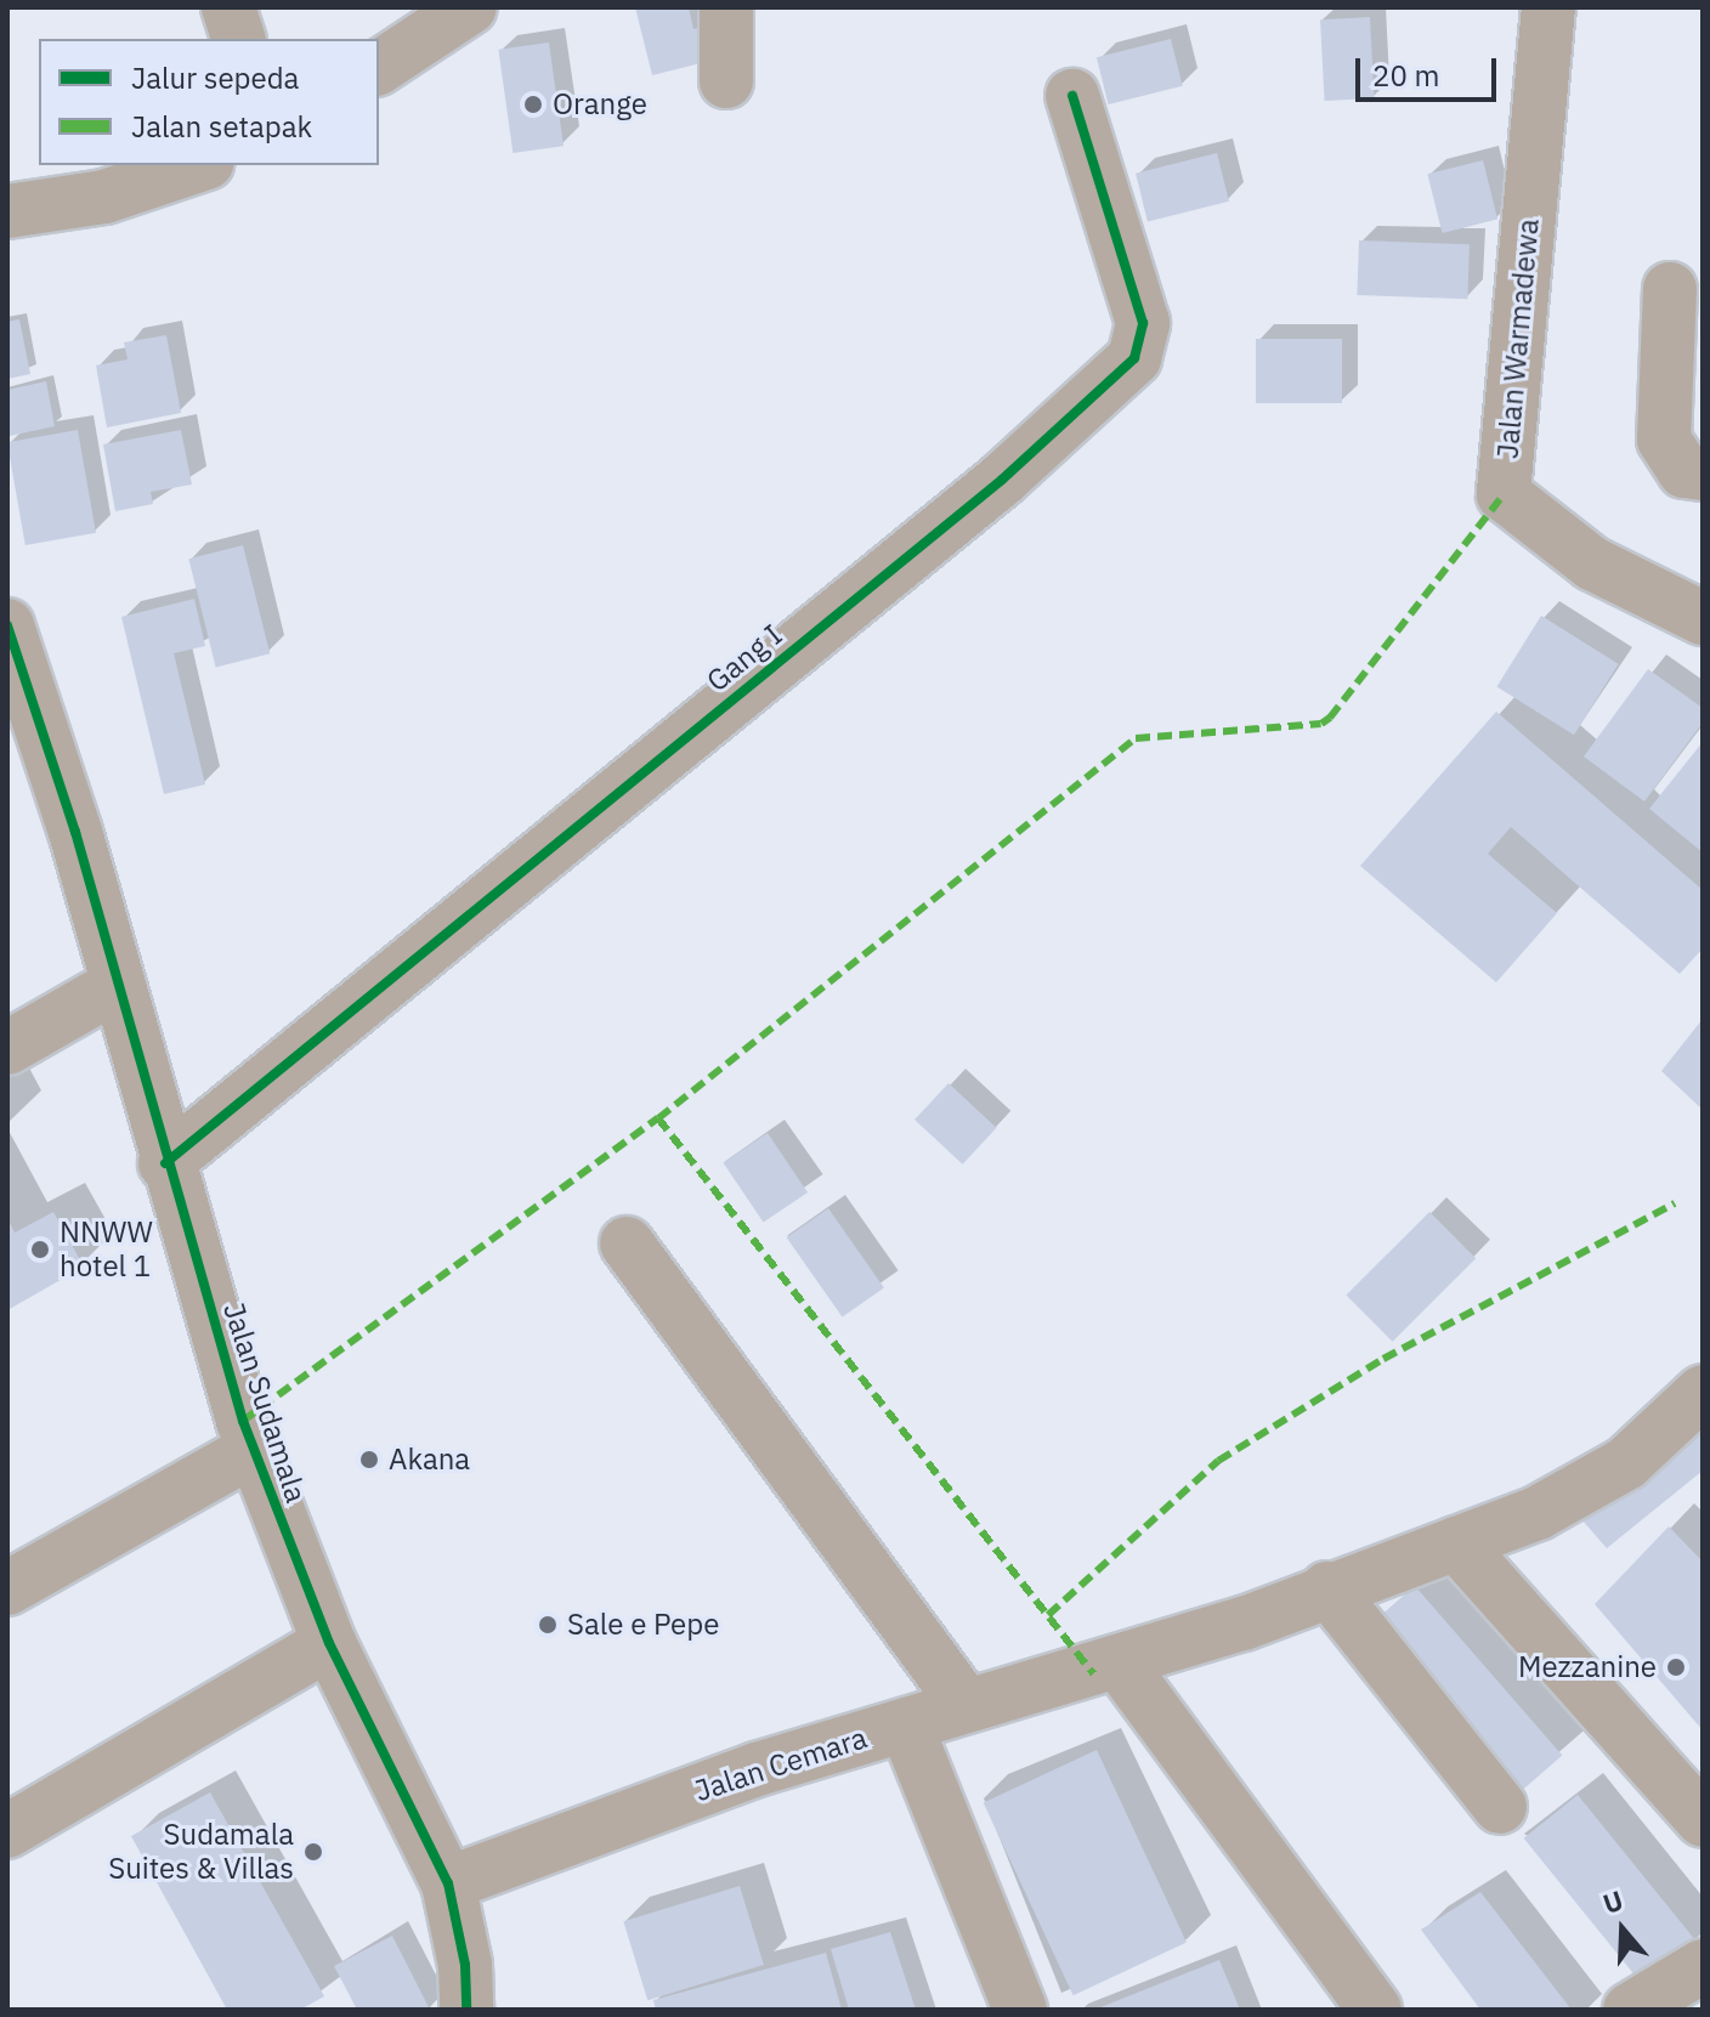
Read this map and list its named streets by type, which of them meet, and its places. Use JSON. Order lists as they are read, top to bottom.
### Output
{
  "streets": {
    "street": [
      "Jalan Warmadewa",
      "Gang I",
      "Jalan Sudamala",
      "Jalan Cemara"
    ]
  },
  "crossings": [
    ["Gang I", "Jalan Sudamala"],
    ["Jalan Sudamala", "Jalan Cemara"]
  ],
  "places": [
    "Orange",
    "NNWW hotel 1",
    "Akana",
    "Sale e Pepe",
    "Mezzanine",
    "Sudamala Suites & Villas"
  ],
  "legend": ["Jalur sepeda", "Jalan setapak"],
  "scale_bar": "20 m",
  "north": "top"
}
